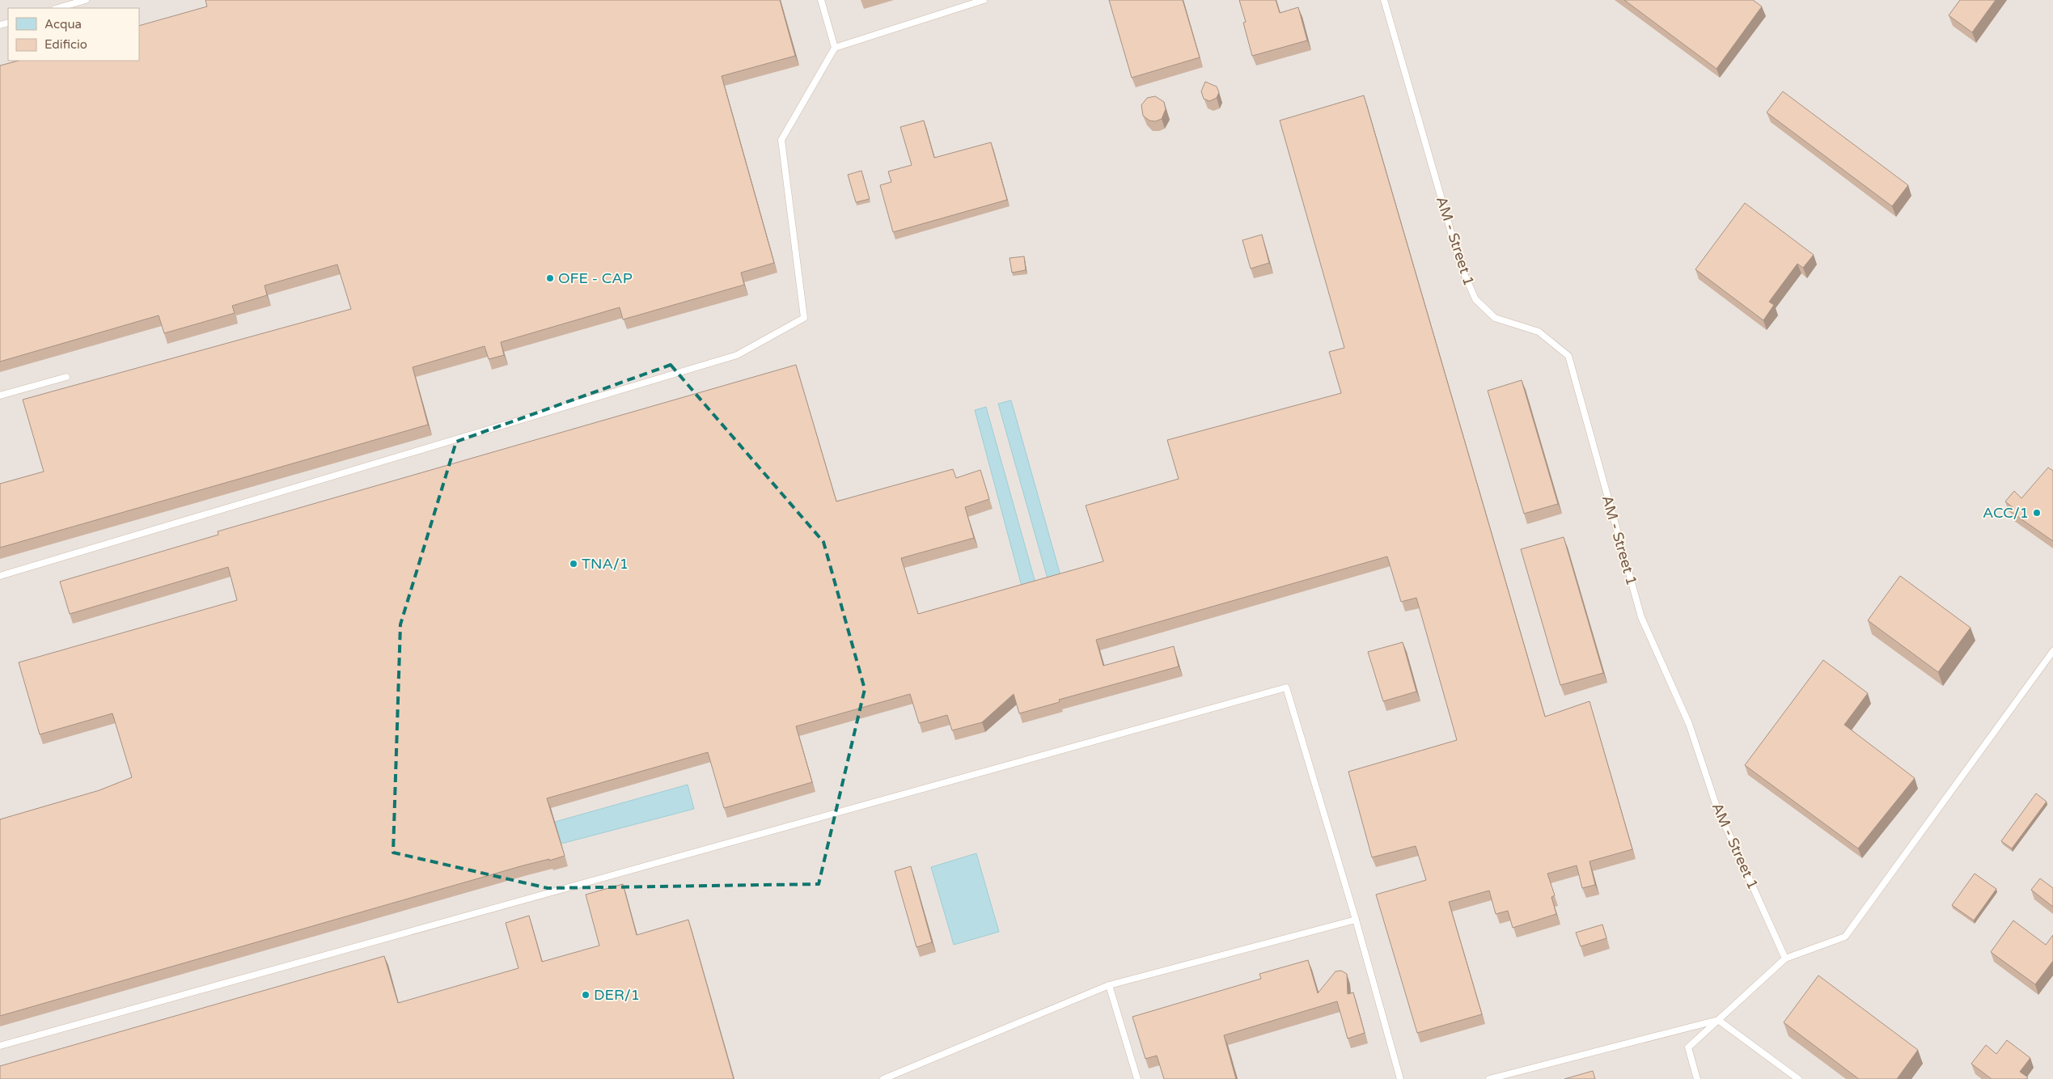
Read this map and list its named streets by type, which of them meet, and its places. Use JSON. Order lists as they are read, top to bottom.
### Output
{
  "streets": {
    "lane": ["AM - Street 1"]
  },
  "places": [
    "OFE - CAP",
    "ACC/1",
    "TNA/1",
    "DER/1"
  ],
  "legend": ["Acqua", "Edificio"]
}
